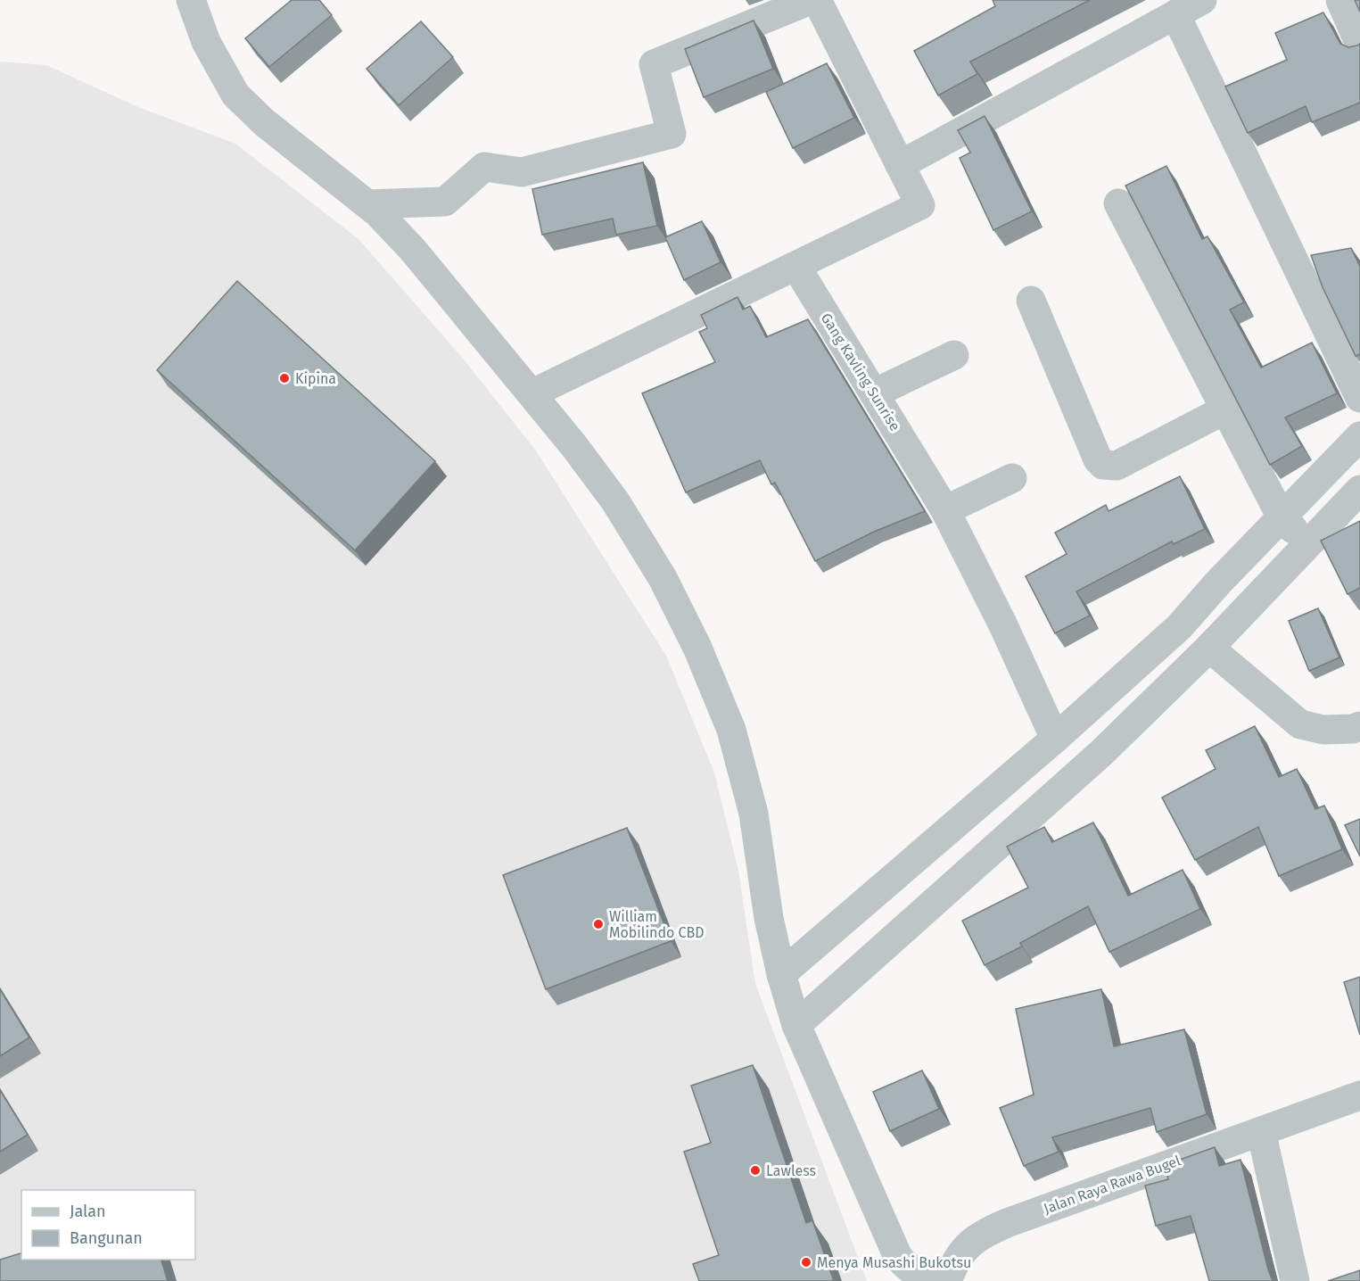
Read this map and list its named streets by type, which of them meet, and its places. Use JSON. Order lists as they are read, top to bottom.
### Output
{
  "streets": {
    "street": ["Gang Kavling Sunrise", "Jalan Raya Rawa Bugel"]
  },
  "places": [
    "Kipina",
    "William Mobilindo CBD",
    "Lawless",
    "Menya Musashi Bukotsu"
  ],
  "legend": ["Jalan", "Bangunan"]
}
